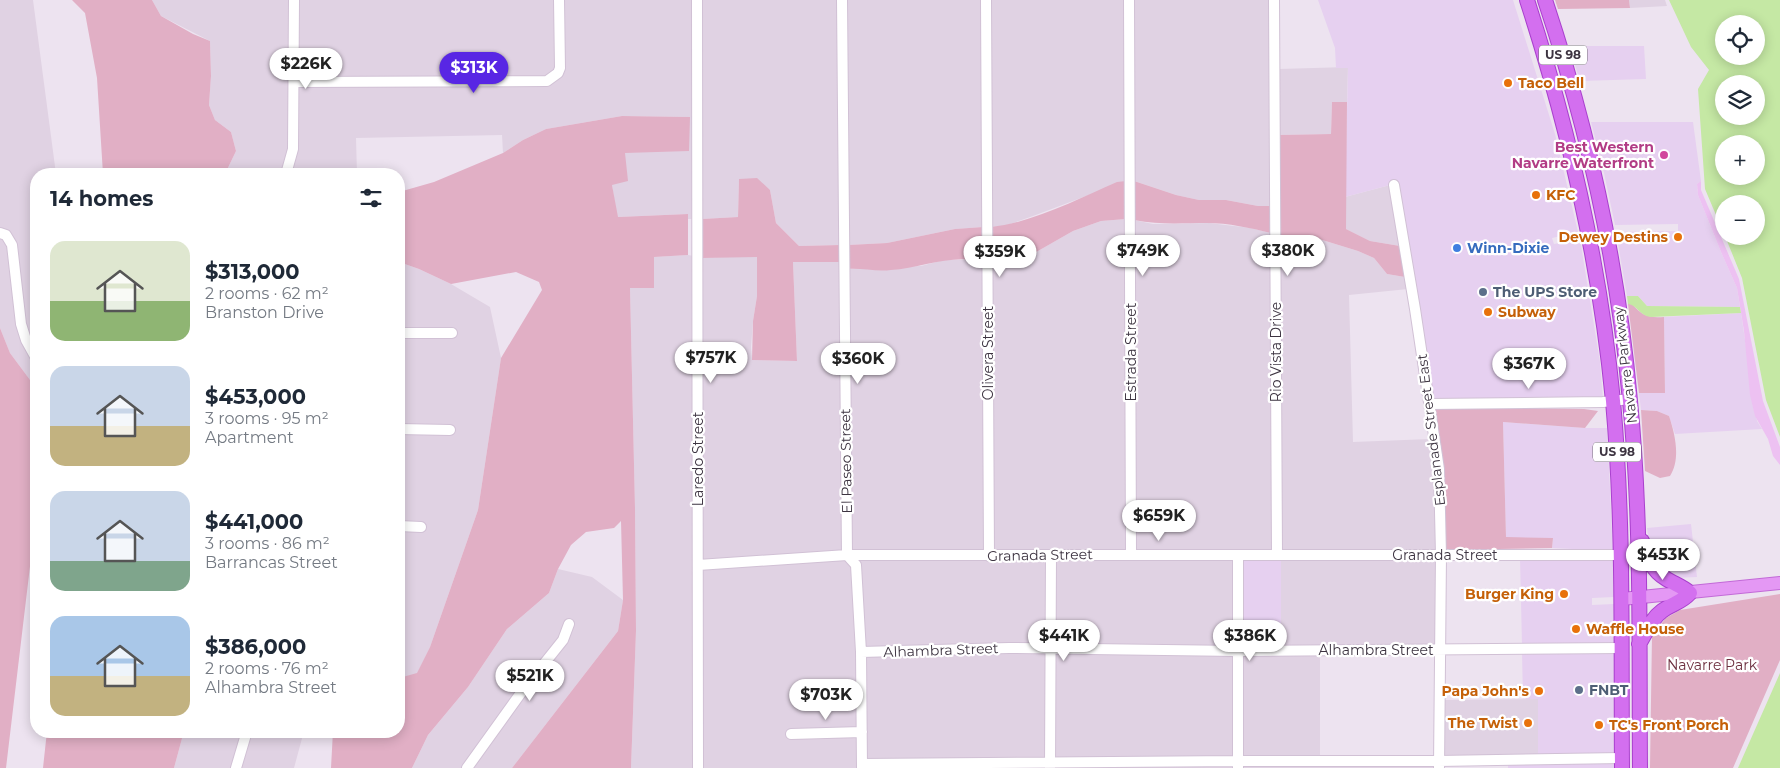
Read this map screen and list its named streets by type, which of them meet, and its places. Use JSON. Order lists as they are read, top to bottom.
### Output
{
  "streets": {
    "highway": ["US 98", "Navarre Parkway"],
    "street": [
      "Estrada Street",
      "Rio Vista Drive",
      "Olivera Street",
      "Esplanade Street East",
      "Laredo Street",
      "El Paseo Street",
      "Granada Street",
      "Alhambra Street"
    ]
  },
  "crossings": [
    ["Estrada Street", "Granada Street"],
    ["Rio Vista Drive", "Granada Street"],
    ["Olivera Street", "Granada Street"],
    ["Navarre Parkway", "Granada Street"],
    ["Navarre Parkway", "Alhambra Street"],
    ["Esplanade Street East", "Granada Street"],
    ["Esplanade Street East", "Alhambra Street"],
    ["Laredo Street", "Granada Street"],
    ["El Paseo Street", "Granada Street"],
    ["El Paseo Street", "Alhambra Street"]
  ],
  "parks": ["Navarre Park"],
  "places": [
    "Taco Bell",
    "Best Western Navarre Waterfront",
    "KFC",
    "Dewey Destins",
    "Winn-Dixie",
    "The UPS Store",
    "Subway",
    "Burger King",
    "Waffle House",
    "FNBT",
    "Papa John's",
    "The Twist",
    "TC's Front Porch"
  ],
  "page": {
    "map_buttons": ["+", "−"],
    "price": [
      "$226K",
      "$313K",
      "$749K",
      "$380K",
      "$359K",
      "$757K",
      "$360K",
      "$367K",
      "$659K",
      "$453K",
      "$441K",
      "$386K",
      "$521K",
      "$703K"
    ],
    "heading": "14 homes",
    "list": [
      {
        "name": "$313,000",
        "note": "2 rooms · 62 m² · Branston Drive"
      },
      {
        "name": "$453,000",
        "note": "3 rooms · 95 m² · Apartment"
      },
      {
        "name": "$441,000",
        "note": "3 rooms · 86 m² · Barrancas Street"
      },
      {
        "name": "$386,000",
        "note": "2 rooms · 76 m² · Alhambra Street"
      }
    ]
  }
}
